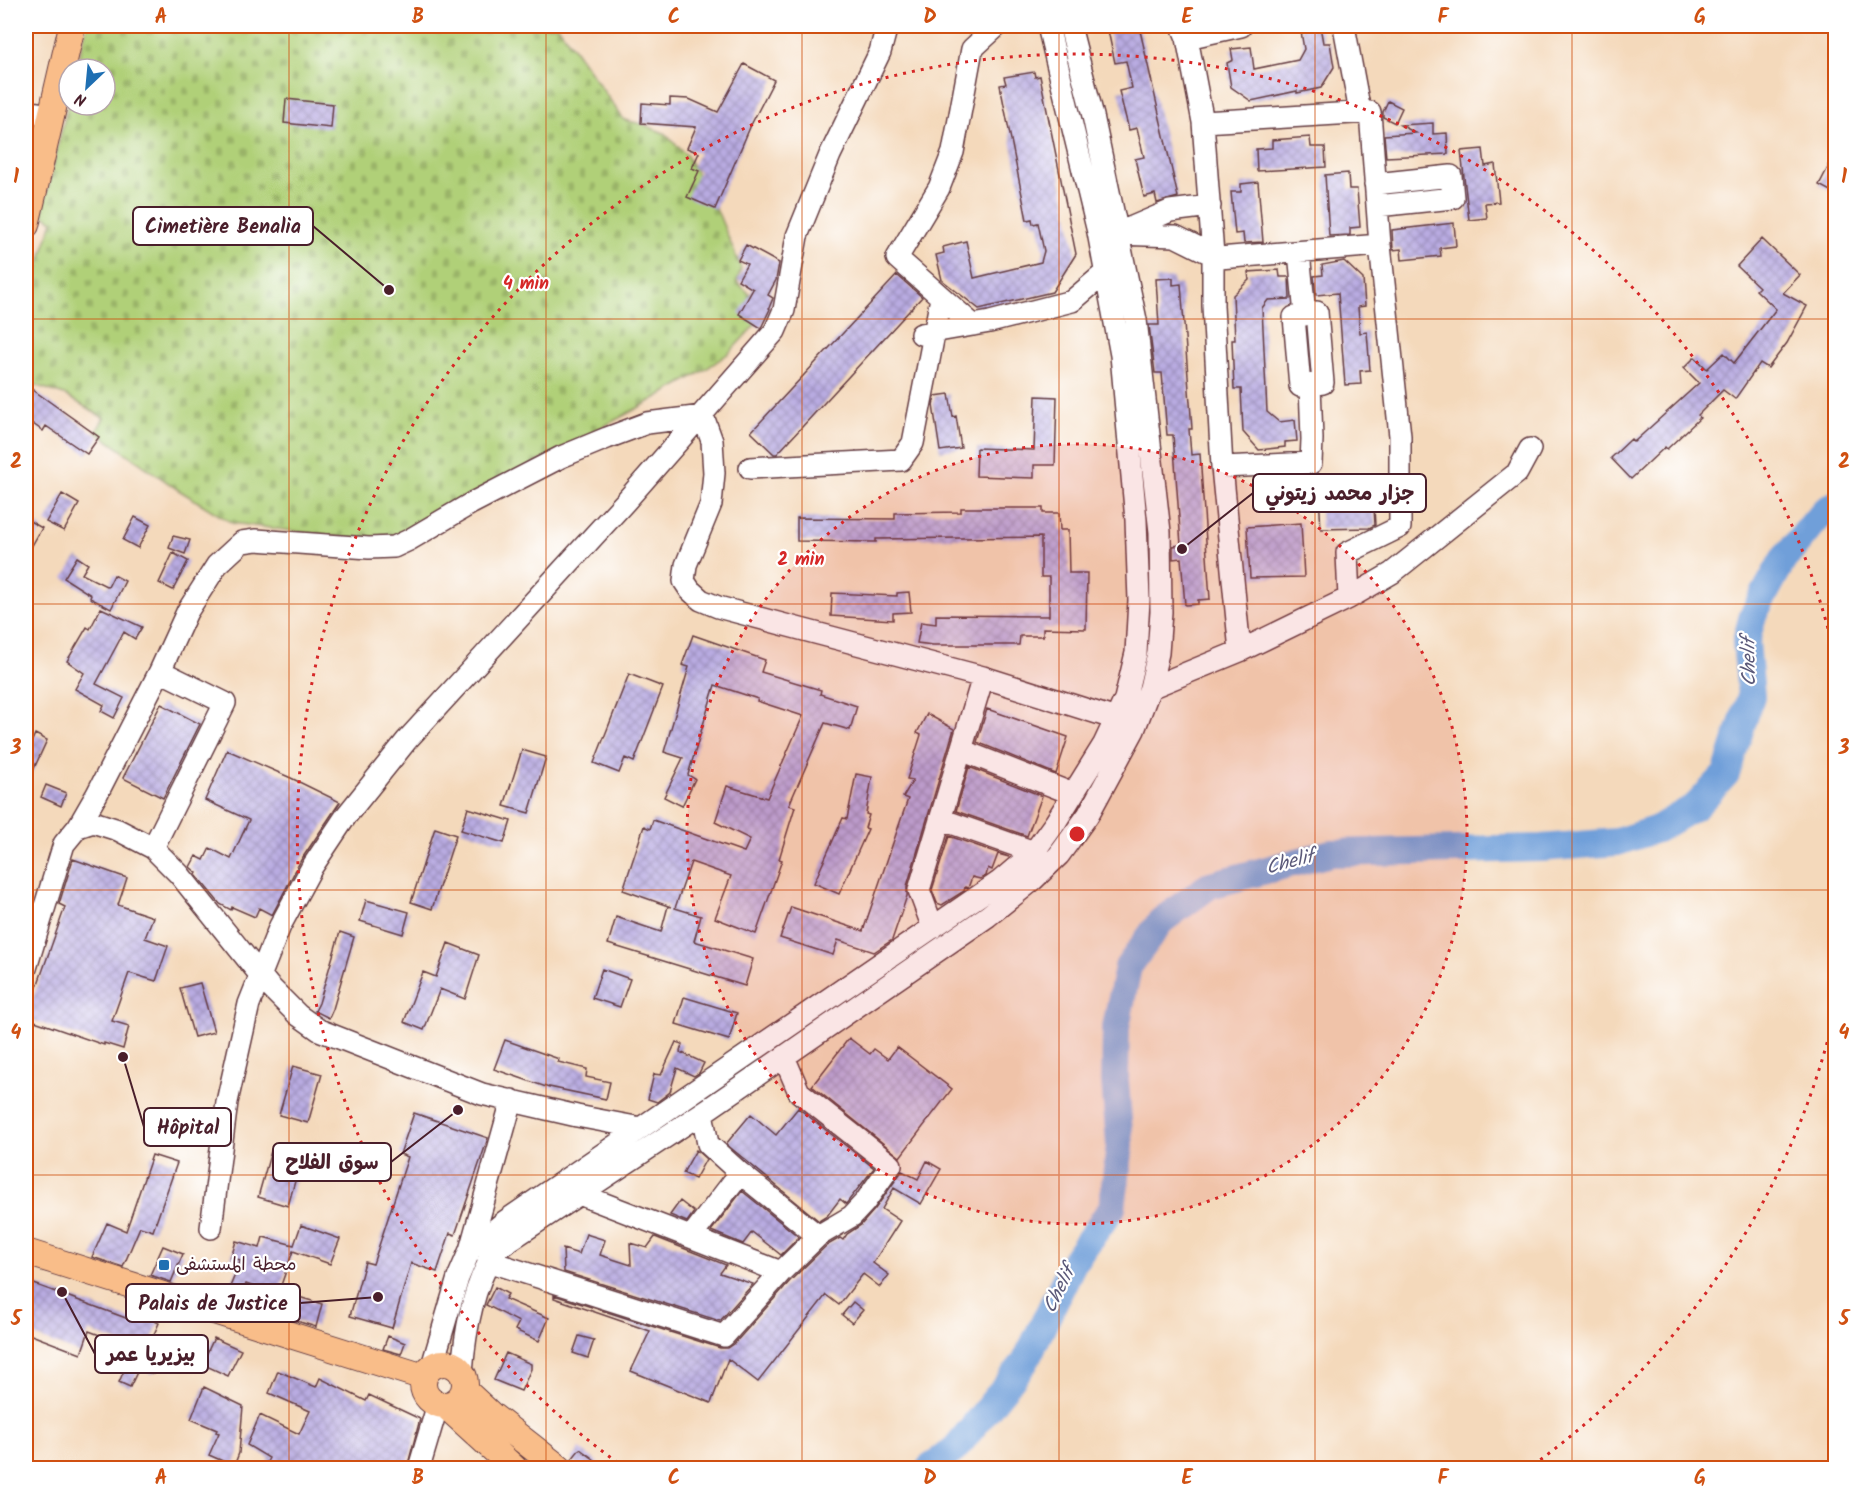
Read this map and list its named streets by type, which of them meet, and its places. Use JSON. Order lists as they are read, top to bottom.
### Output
{
  "water": ["Chelif"],
  "places": {
    "other": [
      "Cimetière Benalia",
      "جزار محمد زيتوني",
      "Hôpital",
      "سوق الفلاح",
      "بيزيريا عمر",
      "Palais de Justice"
    ],
    "transit": ["محطة المستشفى"]
  },
  "north": "bottom left",
  "grid": {
    "columns": [
      "A",
      "B",
      "C",
      "D",
      "E",
      "F",
      "G"
    ],
    "rows": [
      "1",
      "2",
      "3",
      "4",
      "5"
    ]
  },
  "rings": ["4 min", "2 min"]
}
